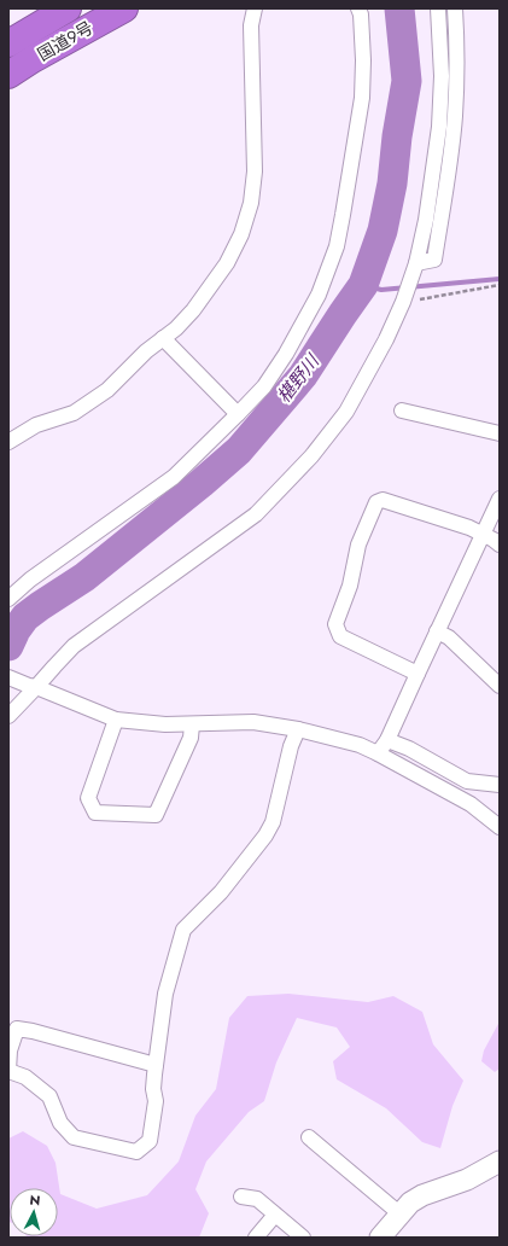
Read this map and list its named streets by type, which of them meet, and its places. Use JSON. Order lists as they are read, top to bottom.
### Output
{
  "streets": {
    "highway": ["国道9号"]
  },
  "water": ["椹野川"],
  "north": "top"
}
